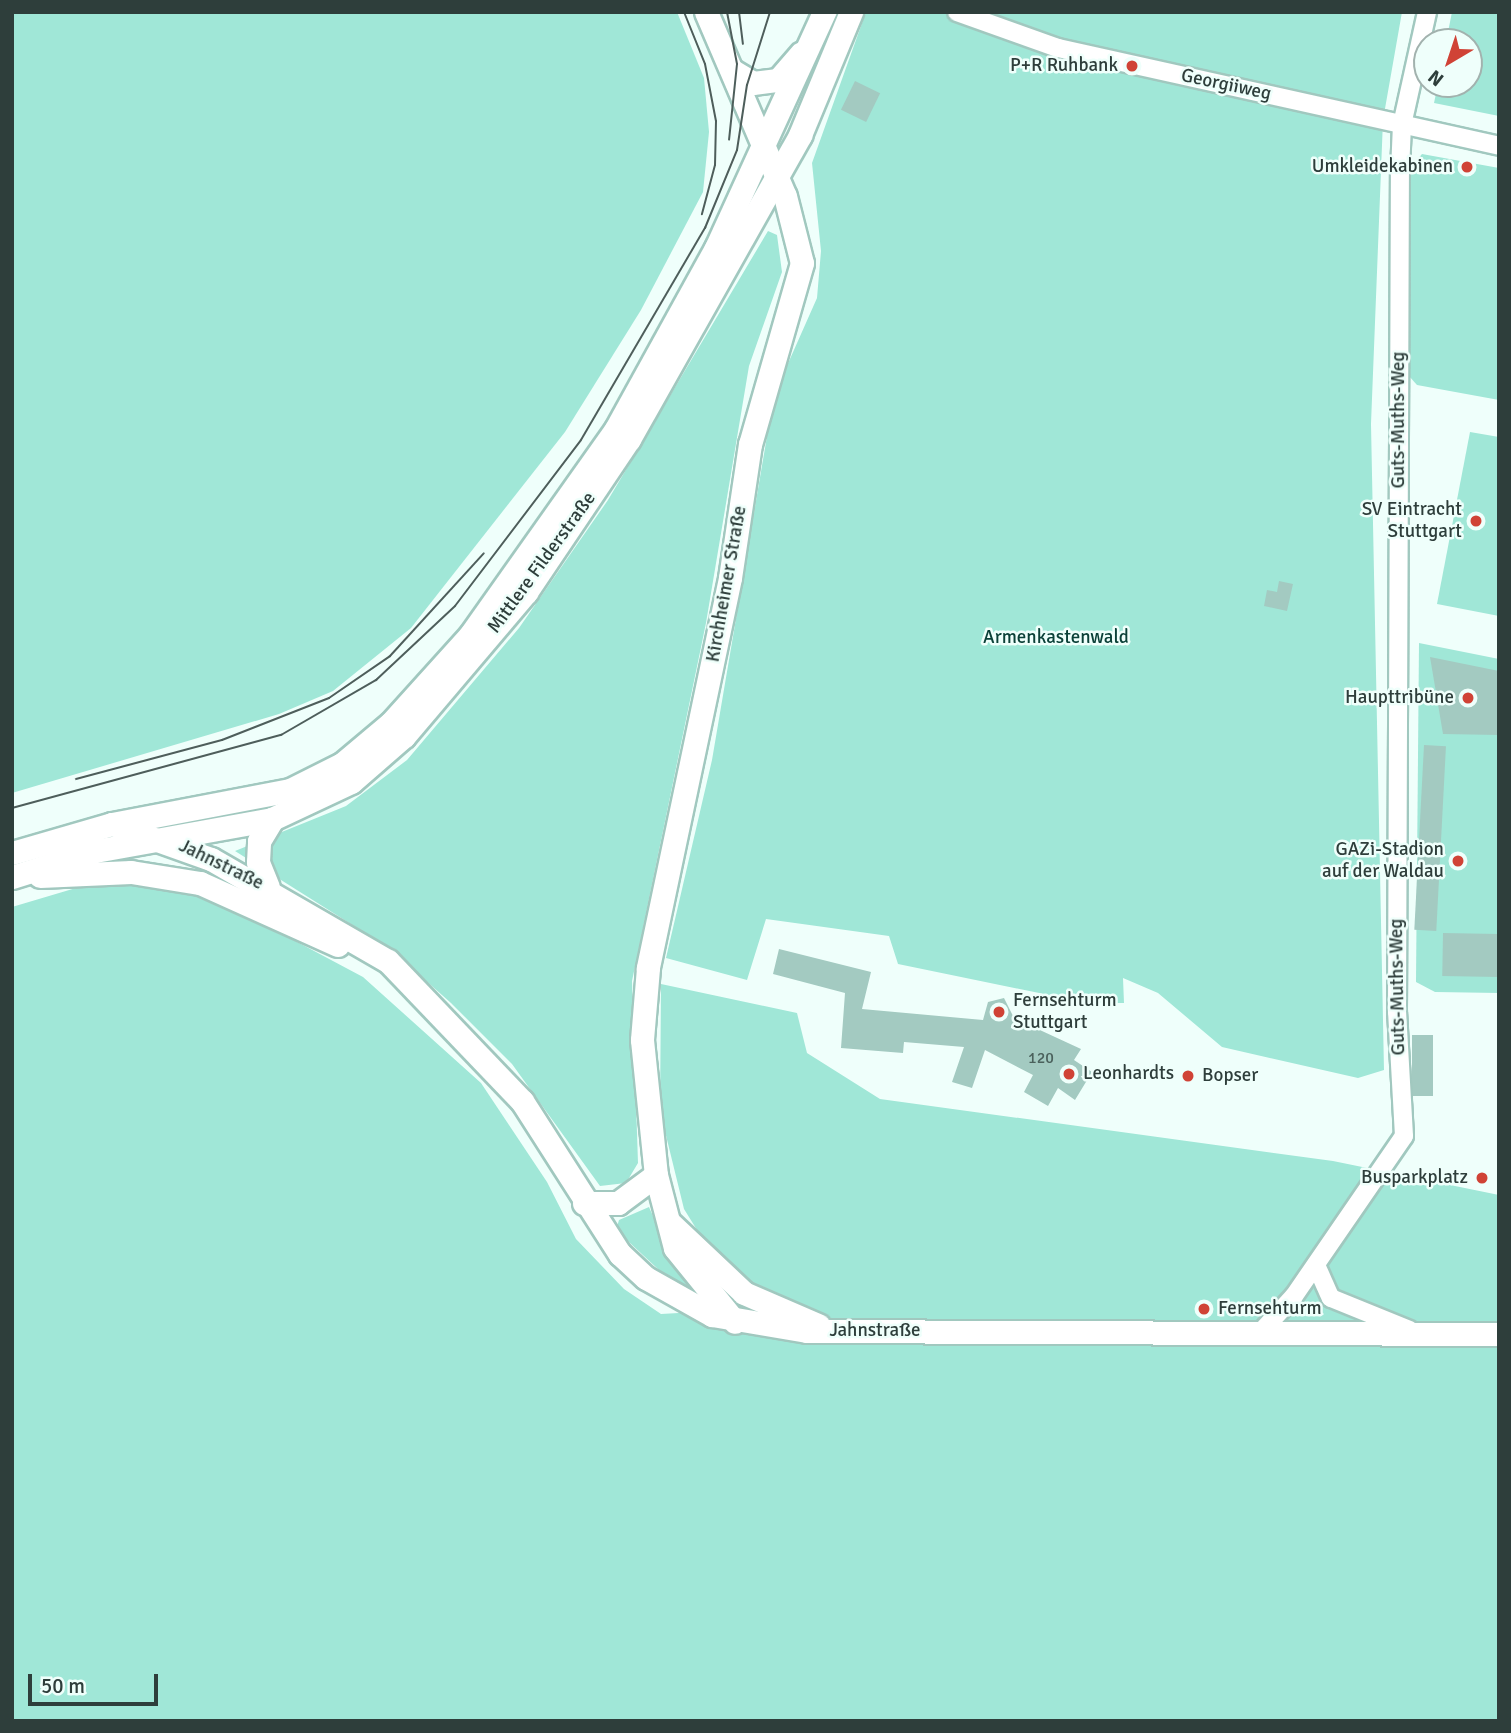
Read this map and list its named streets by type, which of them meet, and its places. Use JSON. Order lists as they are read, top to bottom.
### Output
{
  "streets": {
    "main road": ["Mittlere Filderstraße", "Kirchheimer Straße", "Jahnstraße"],
    "street": ["Georgiiweg", "Guts-Muths-Weg"]
  },
  "crossings": [
    ["Georgiiweg", "Guts-Muths-Weg"],
    ["Guts-Muths-Weg", "Jahnstraße"],
    ["Mittlere Filderstraße", "Kirchheimer Straße"],
    ["Mittlere Filderstraße", "Jahnstraße"],
    ["Kirchheimer Straße", "Jahnstraße"]
  ],
  "parks": ["Armenkastenwald"],
  "places": [
    "P+R Ruhbank",
    "Umkleidekabinen",
    "SV Eintracht Stuttgart",
    "Haupttribüne",
    "GAZi-Stadion auf der Waldau",
    "Fernsehturm Stuttgart",
    "Leonhardts",
    "Bopser",
    "Busparkplatz",
    "Fernsehturm"
  ],
  "house_numbers": ["120"],
  "scale_bar": "50 m",
  "north": "bottom left"
}
